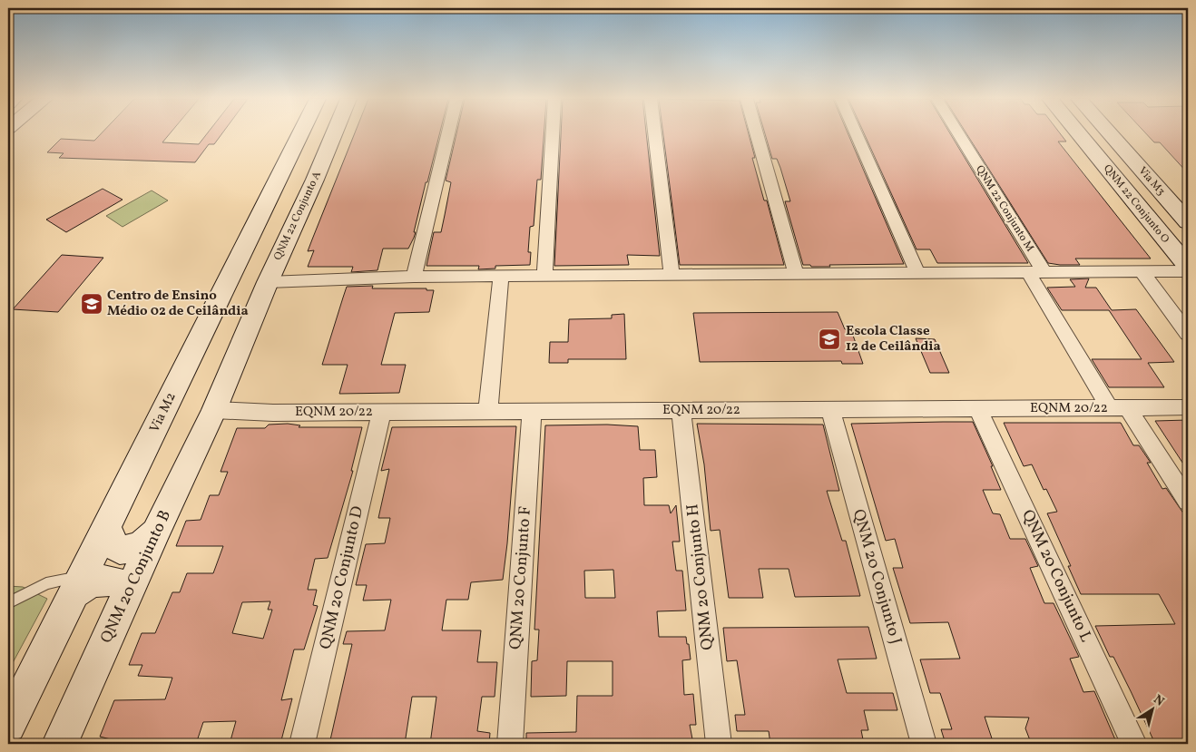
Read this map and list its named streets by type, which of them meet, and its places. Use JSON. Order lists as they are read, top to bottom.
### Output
{
  "streets": {
    "main road": [
      "Via M3",
      "QNM 22 Conjunto O",
      "QNM 22 Conjunto A",
      "Via M2",
      "QNM 20 Conjunto B"
    ],
    "street": [
      "QNM 22 Conjunto M",
      "EQNM 20/22",
      "QNM 20 Conjunto L",
      "QNM 20 Conjunto H",
      "QNM 20 Conjunto J",
      "QNM 20 Conjunto D",
      "QNM 20 Conjunto F"
    ]
  },
  "crossings": [
    ["QNM 22 Conjunto M", "EQNM 20/22"],
    ["EQNM 20/22", "QNM 20 Conjunto L"],
    ["EQNM 20/22", "QNM 20 Conjunto B"],
    ["EQNM 20/22", "QNM 20 Conjunto H"],
    ["EQNM 20/22", "QNM 20 Conjunto J"],
    ["EQNM 20/22", "QNM 20 Conjunto D"],
    ["EQNM 20/22", "QNM 20 Conjunto F"]
  ],
  "places": {
    "school or university": ["Centro de Ensino Médio 02 de Ceilândia", "Escola Classe 12 de Ceilândia"]
  },
  "north": "top right"
}
